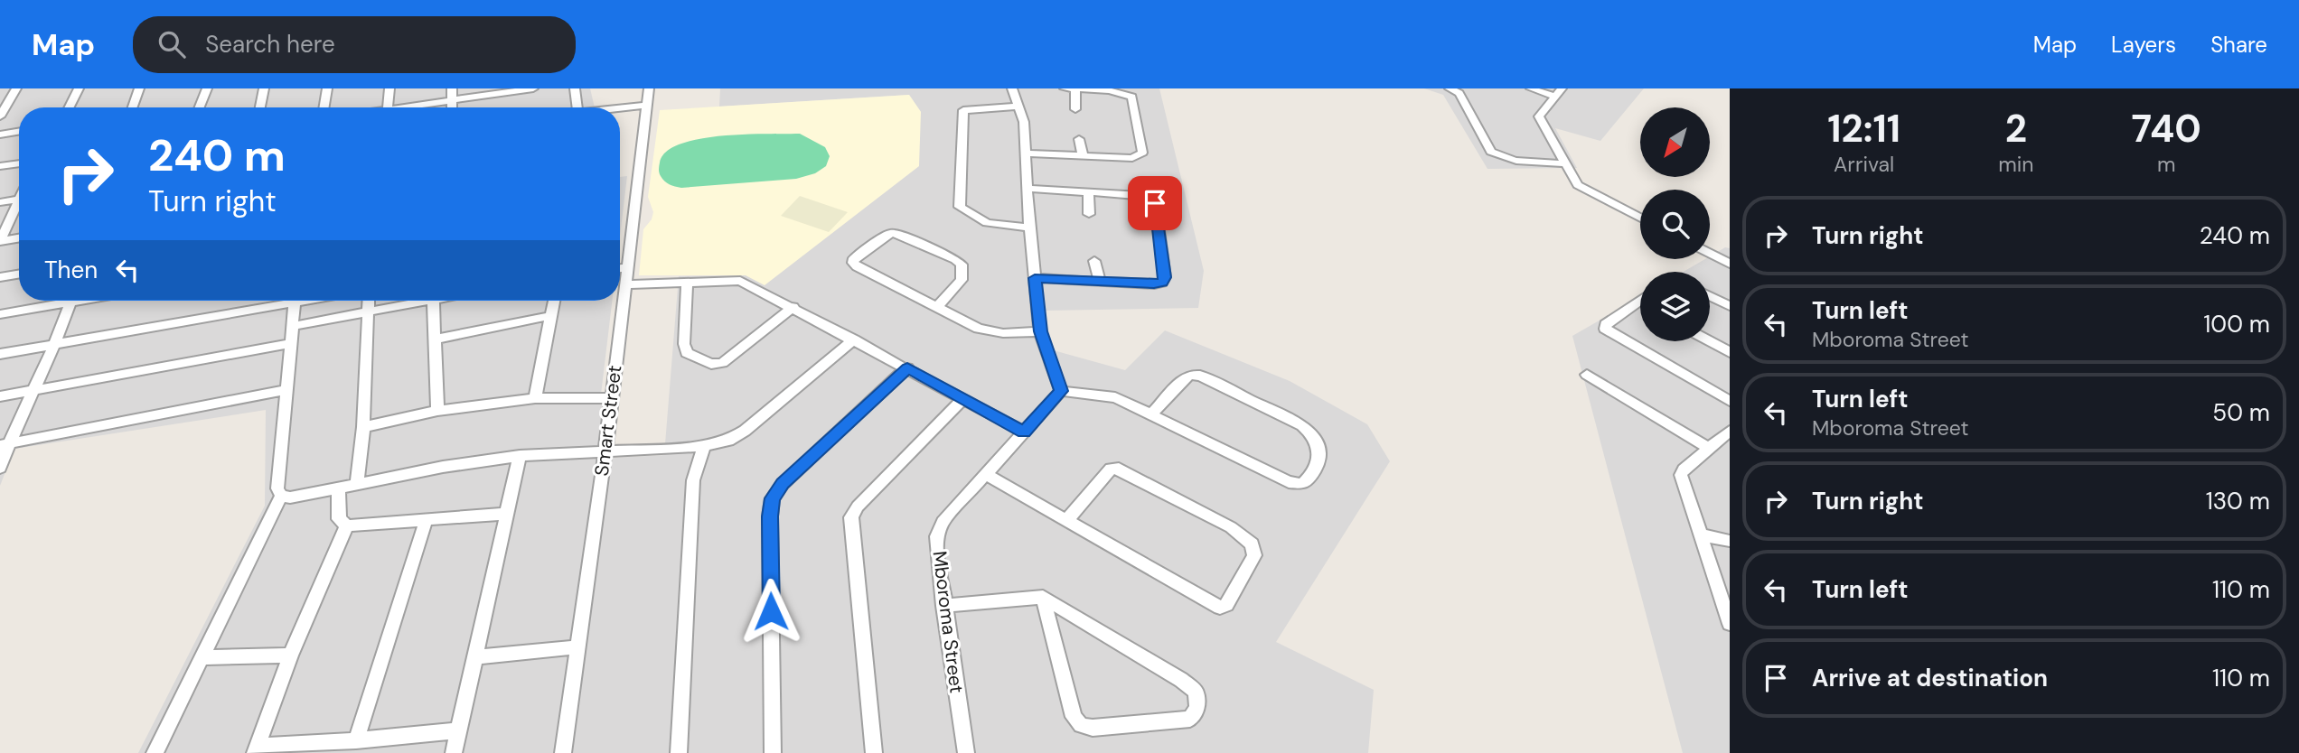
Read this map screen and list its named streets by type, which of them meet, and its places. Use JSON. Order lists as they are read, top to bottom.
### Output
{
  "streets": {
    "street": ["Smart Street", "Mboroma Street"]
  },
  "north": "bottom left",
  "page": {
    "header": "Map",
    "search": "Search here",
    "nav": ["Map", "Layers", "Share"],
    "eta": [
      "12:11",
      "Arrival",
      "2",
      "min",
      "740",
      "m"
    ],
    "turn": ["240 m", "Turn right"],
    "list": [
      {
        "name": "Turn right",
        "value": "240 m"
      },
      {
        "name": "Turn left",
        "note": "Mboroma Street",
        "value": "100 m"
      },
      {
        "name": "Turn left",
        "note": "Mboroma Street",
        "value": "50 m"
      },
      {
        "name": "Turn right",
        "value": "130 m"
      },
      {
        "name": "Turn left",
        "value": "110 m"
      },
      {
        "name": "Arrive at destination",
        "value": "110 m"
      }
    ],
    "then": "Then"
  }
}
